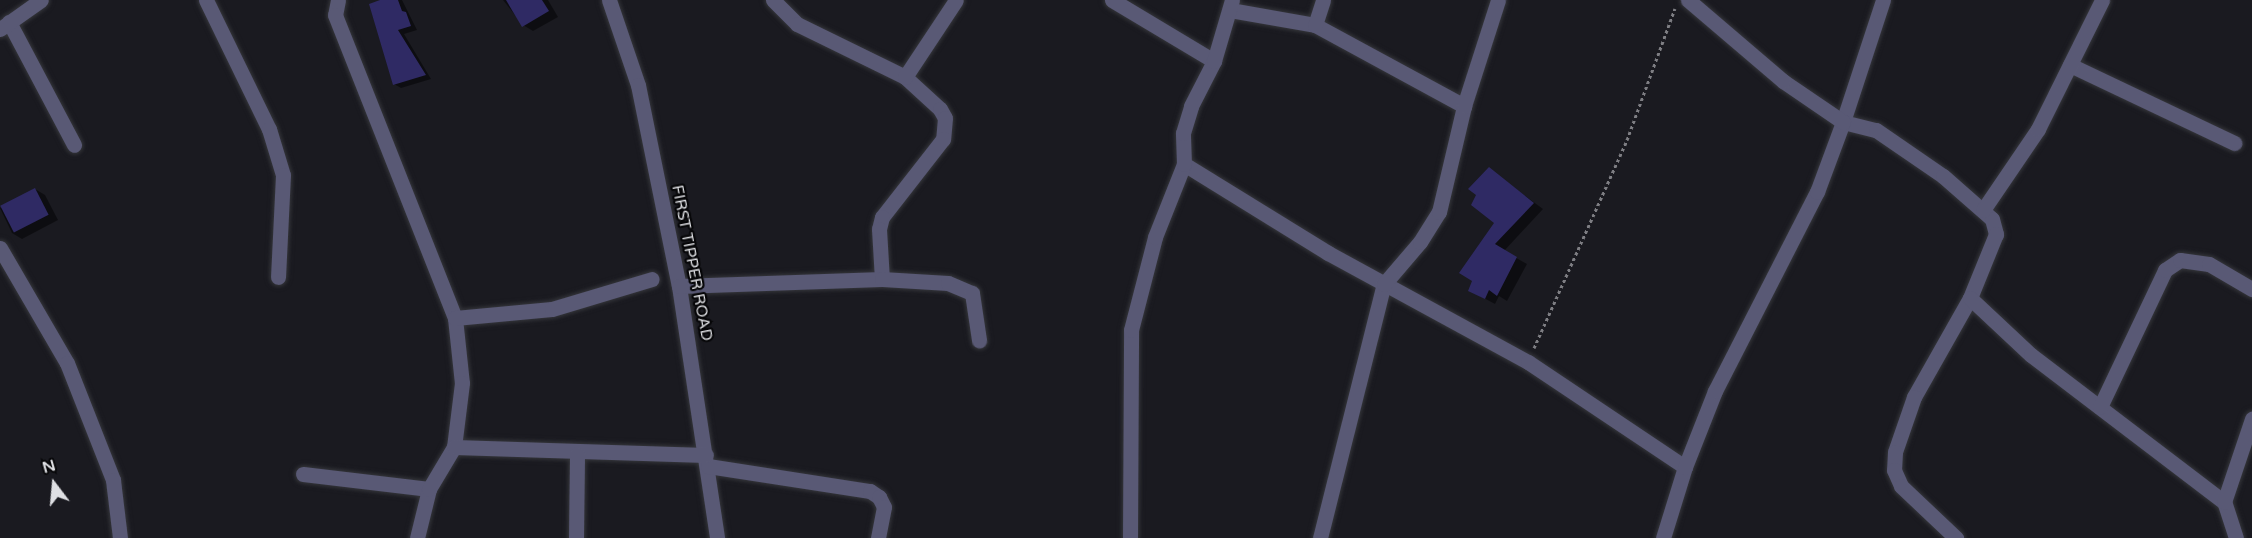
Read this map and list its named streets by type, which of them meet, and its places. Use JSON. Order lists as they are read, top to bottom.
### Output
{
  "streets": {
    "street": ["FIRST TIPPER ROAD"]
  },
  "north": "top"
}
